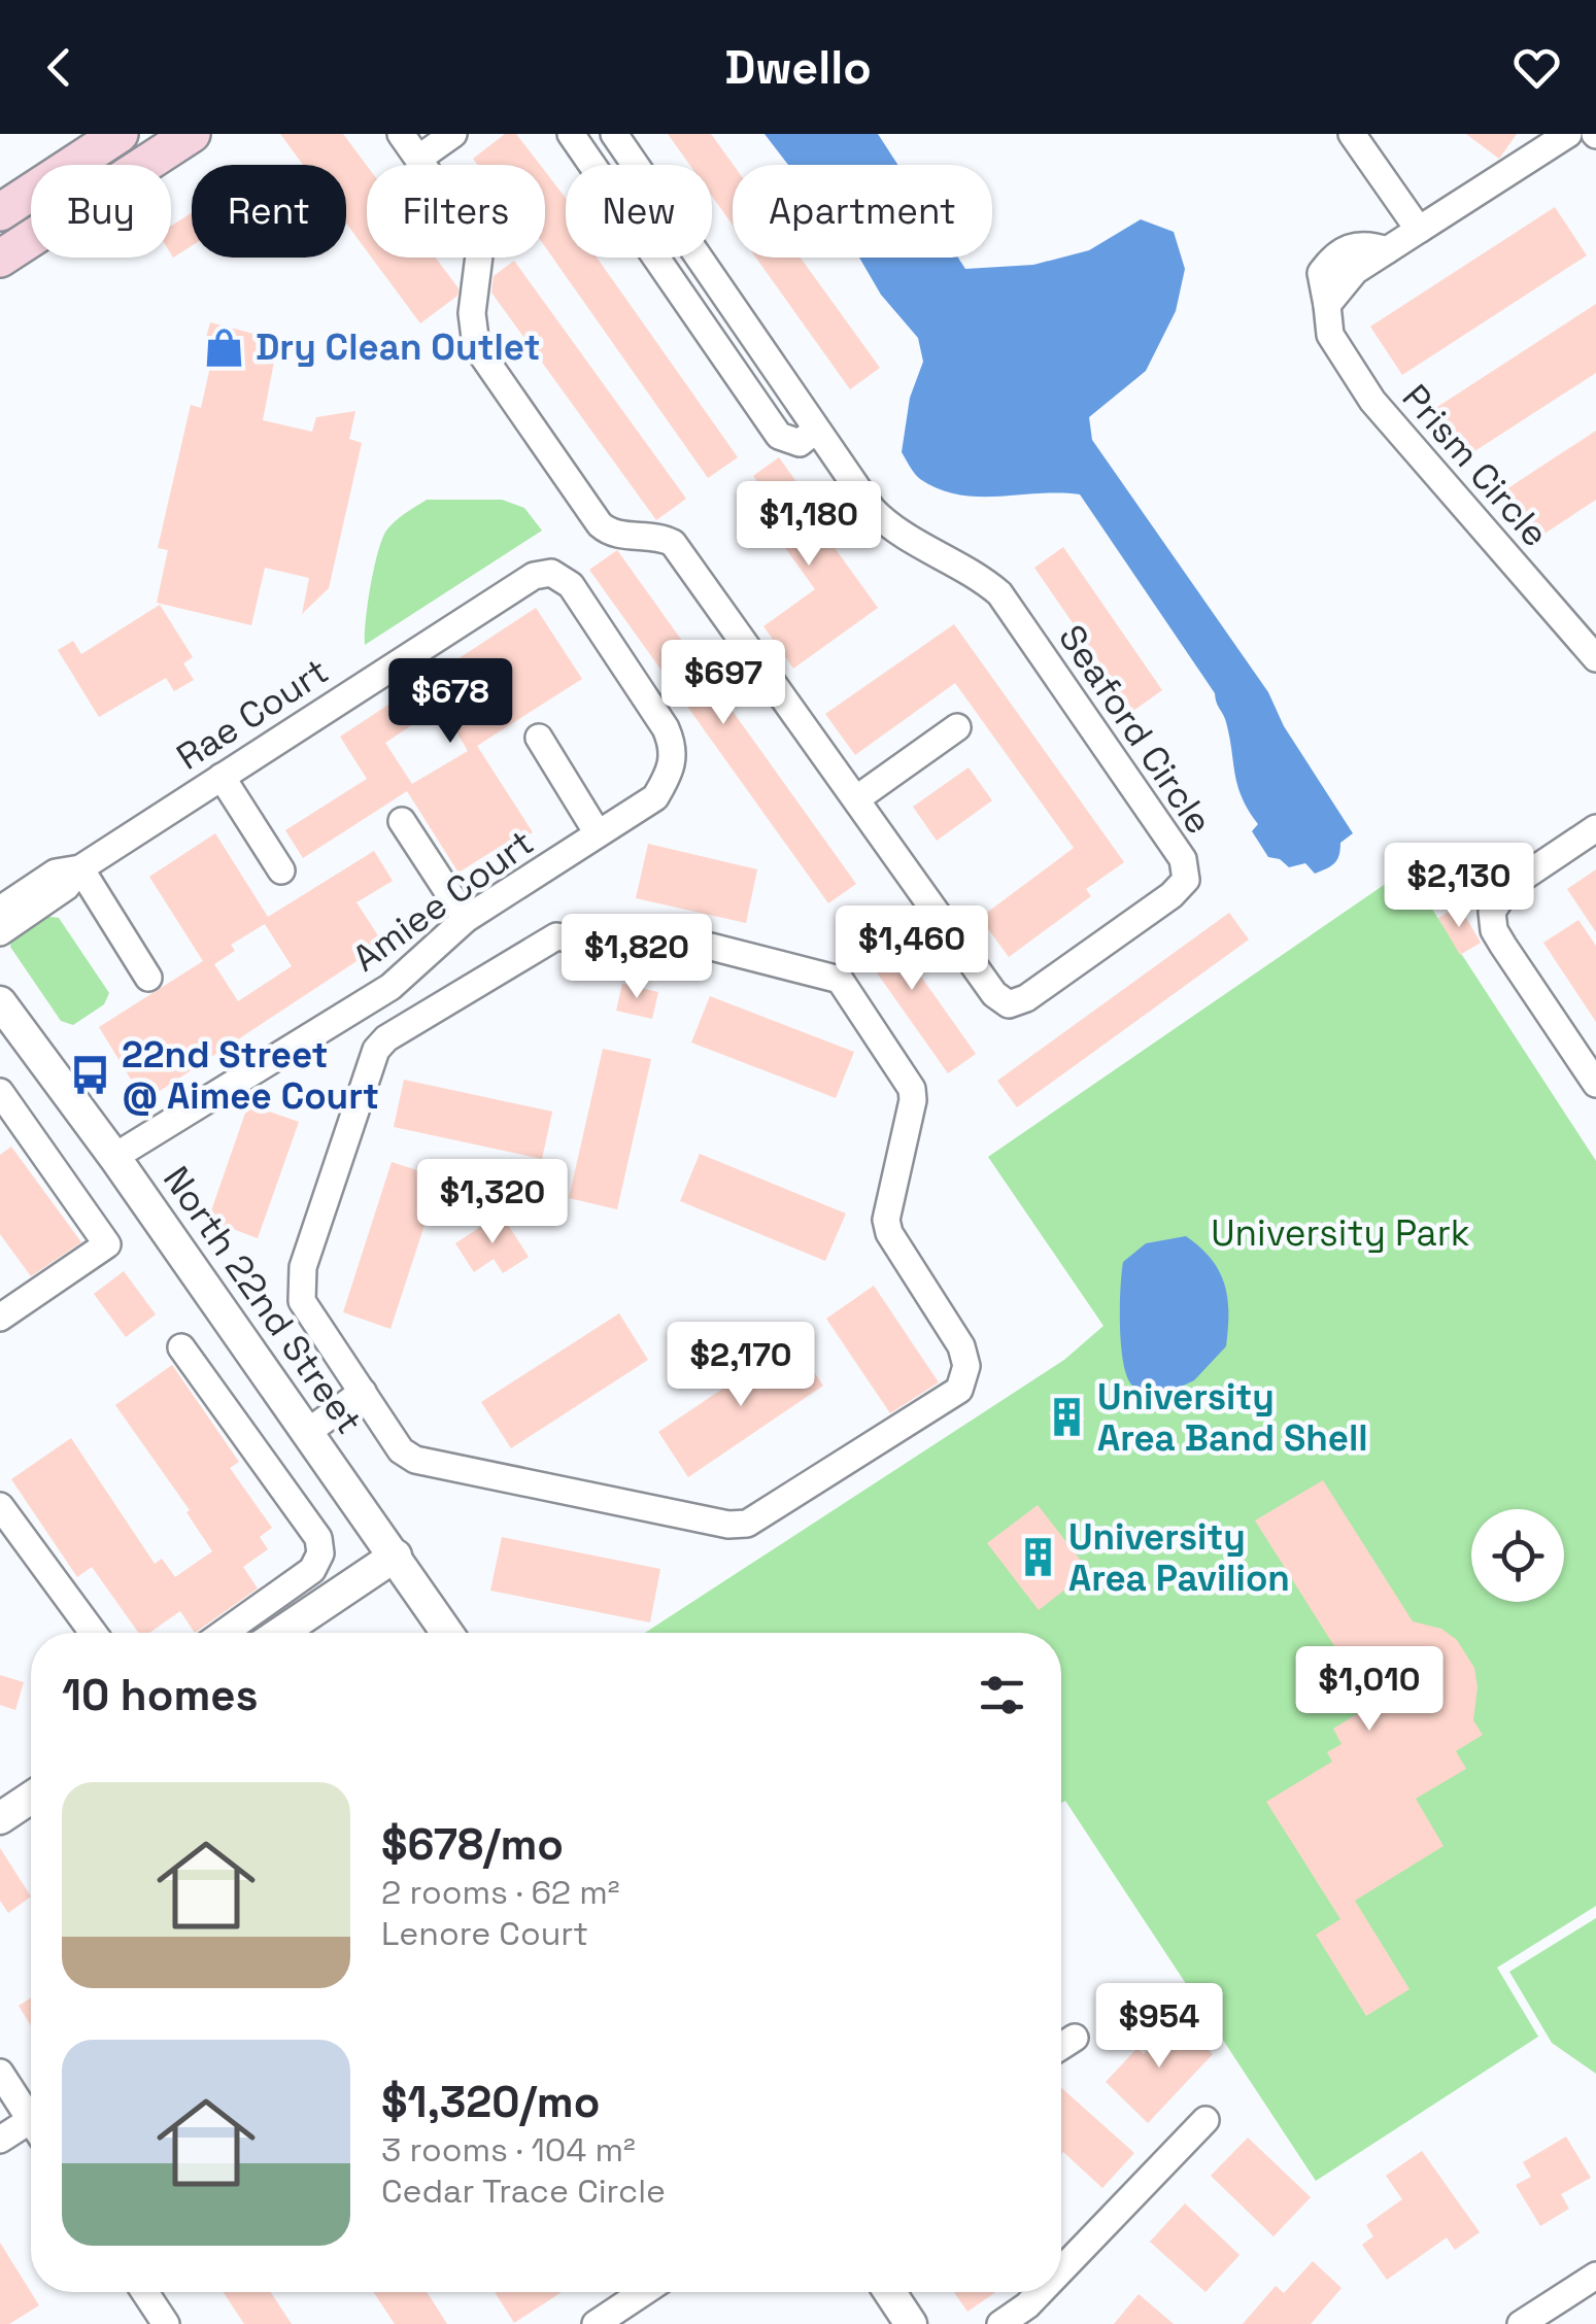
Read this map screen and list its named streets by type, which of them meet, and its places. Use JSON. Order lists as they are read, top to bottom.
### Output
{
  "streets": {
    "street": [
      "Prism Circle",
      "Rae Court",
      "Seaford Circle",
      "Amiee Court",
      "North 22nd Street"
    ]
  },
  "crossings": [
    ["Rae Court", "Amiee Court"],
    ["Amiee Court", "North 22nd Street"]
  ],
  "parks": ["University Park"],
  "places": {
    "shop": ["Dry Clean Outlet"],
    "bus stop": ["22nd Street @ Aimee Court"],
    "building": ["University Area Band Shell", "University Area Pavilion"]
  },
  "page": {
    "header": "Dwello",
    "chip": [
      "Buy",
      "Rent",
      "Filters",
      "New",
      "Apartment"
    ],
    "price": [
      "$1,180",
      "$697",
      "$678",
      "$2,130",
      "$1,460",
      "$1,820",
      "$1,320",
      "$2,170",
      "$1,010",
      "$954"
    ],
    "heading": "10 homes",
    "list": [
      {
        "name": "$678/mo",
        "note": "2 rooms · 62 m² · Lenore Court"
      },
      {
        "name": "$1,320/mo",
        "note": "3 rooms · 104 m² · Cedar Trace Circle"
      }
    ]
  }
}
